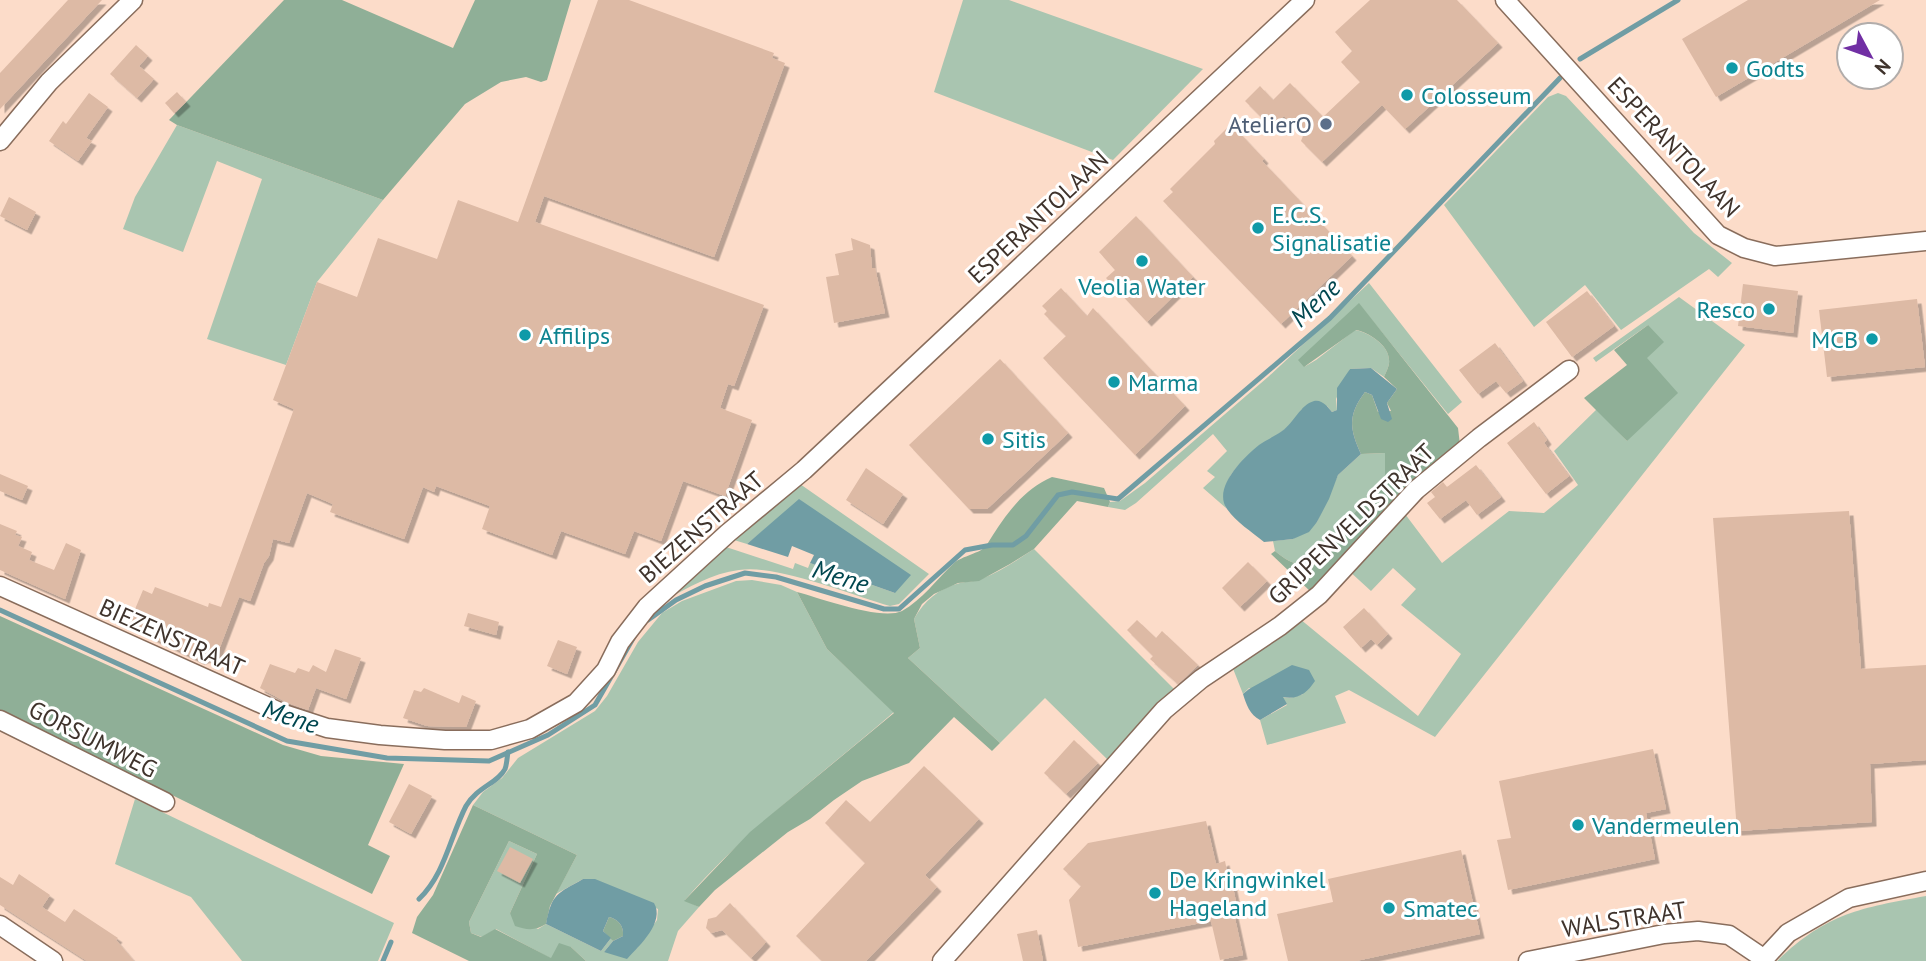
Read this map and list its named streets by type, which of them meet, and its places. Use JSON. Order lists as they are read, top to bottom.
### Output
{
  "streets": {
    "street": [
      "ESPERANTOLAAN",
      "GRIJPENVELDSTRAAT",
      "BIEZENSTRAAT",
      "GORSUMWEG",
      "WALSTRAAT"
    ]
  },
  "crossings": [
    ["ESPERANTOLAAN", "BIEZENSTRAAT"]
  ],
  "water": ["Mene"],
  "places": [
    "Godts",
    "Colosseum",
    "AtelierO",
    "E.C.S. Signalisatie",
    "Veolia Water",
    "Resco",
    "Affilips",
    "MCB",
    "Marma",
    "Sitis",
    "Vandermeulen",
    "De Kringwinkel Hageland",
    "Smatec"
  ],
  "north": "bottom right"
}
